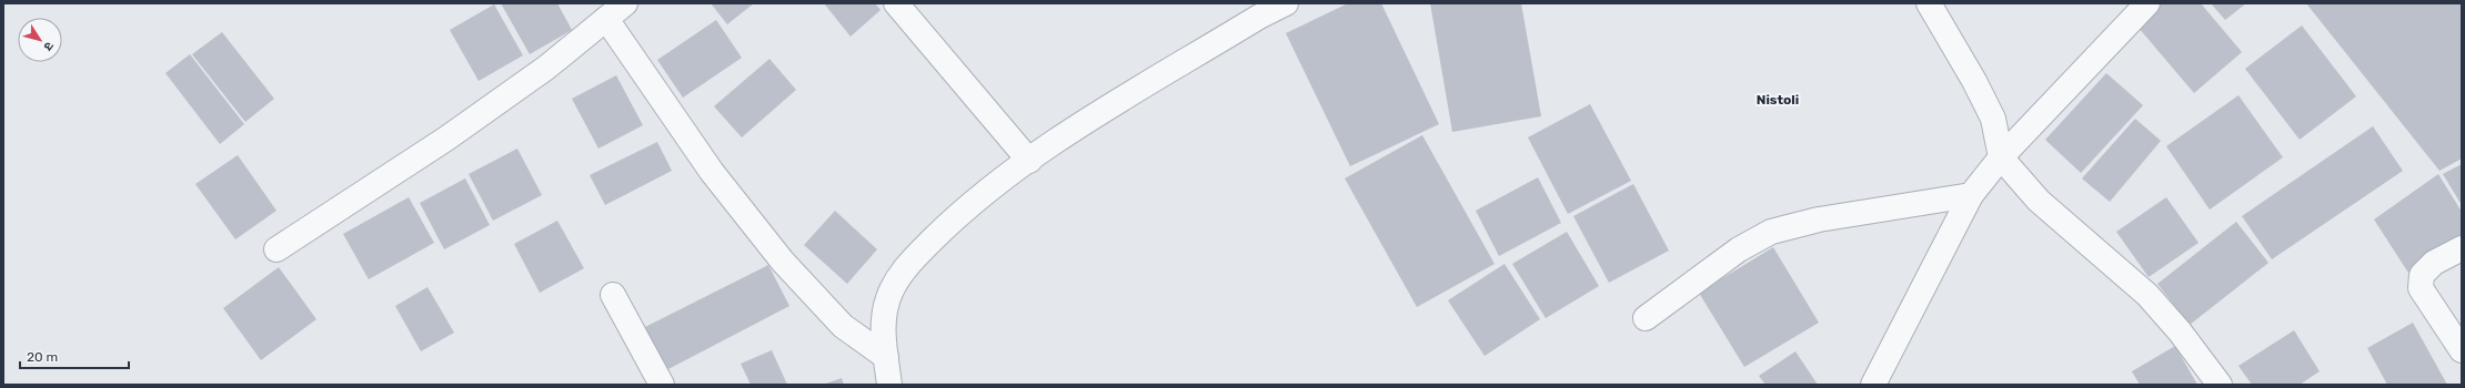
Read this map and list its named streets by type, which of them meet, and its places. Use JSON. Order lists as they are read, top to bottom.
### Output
{
  "districts": ["Nistoli"],
  "scale_bar": "20 m",
  "north": "bottom right"
}
